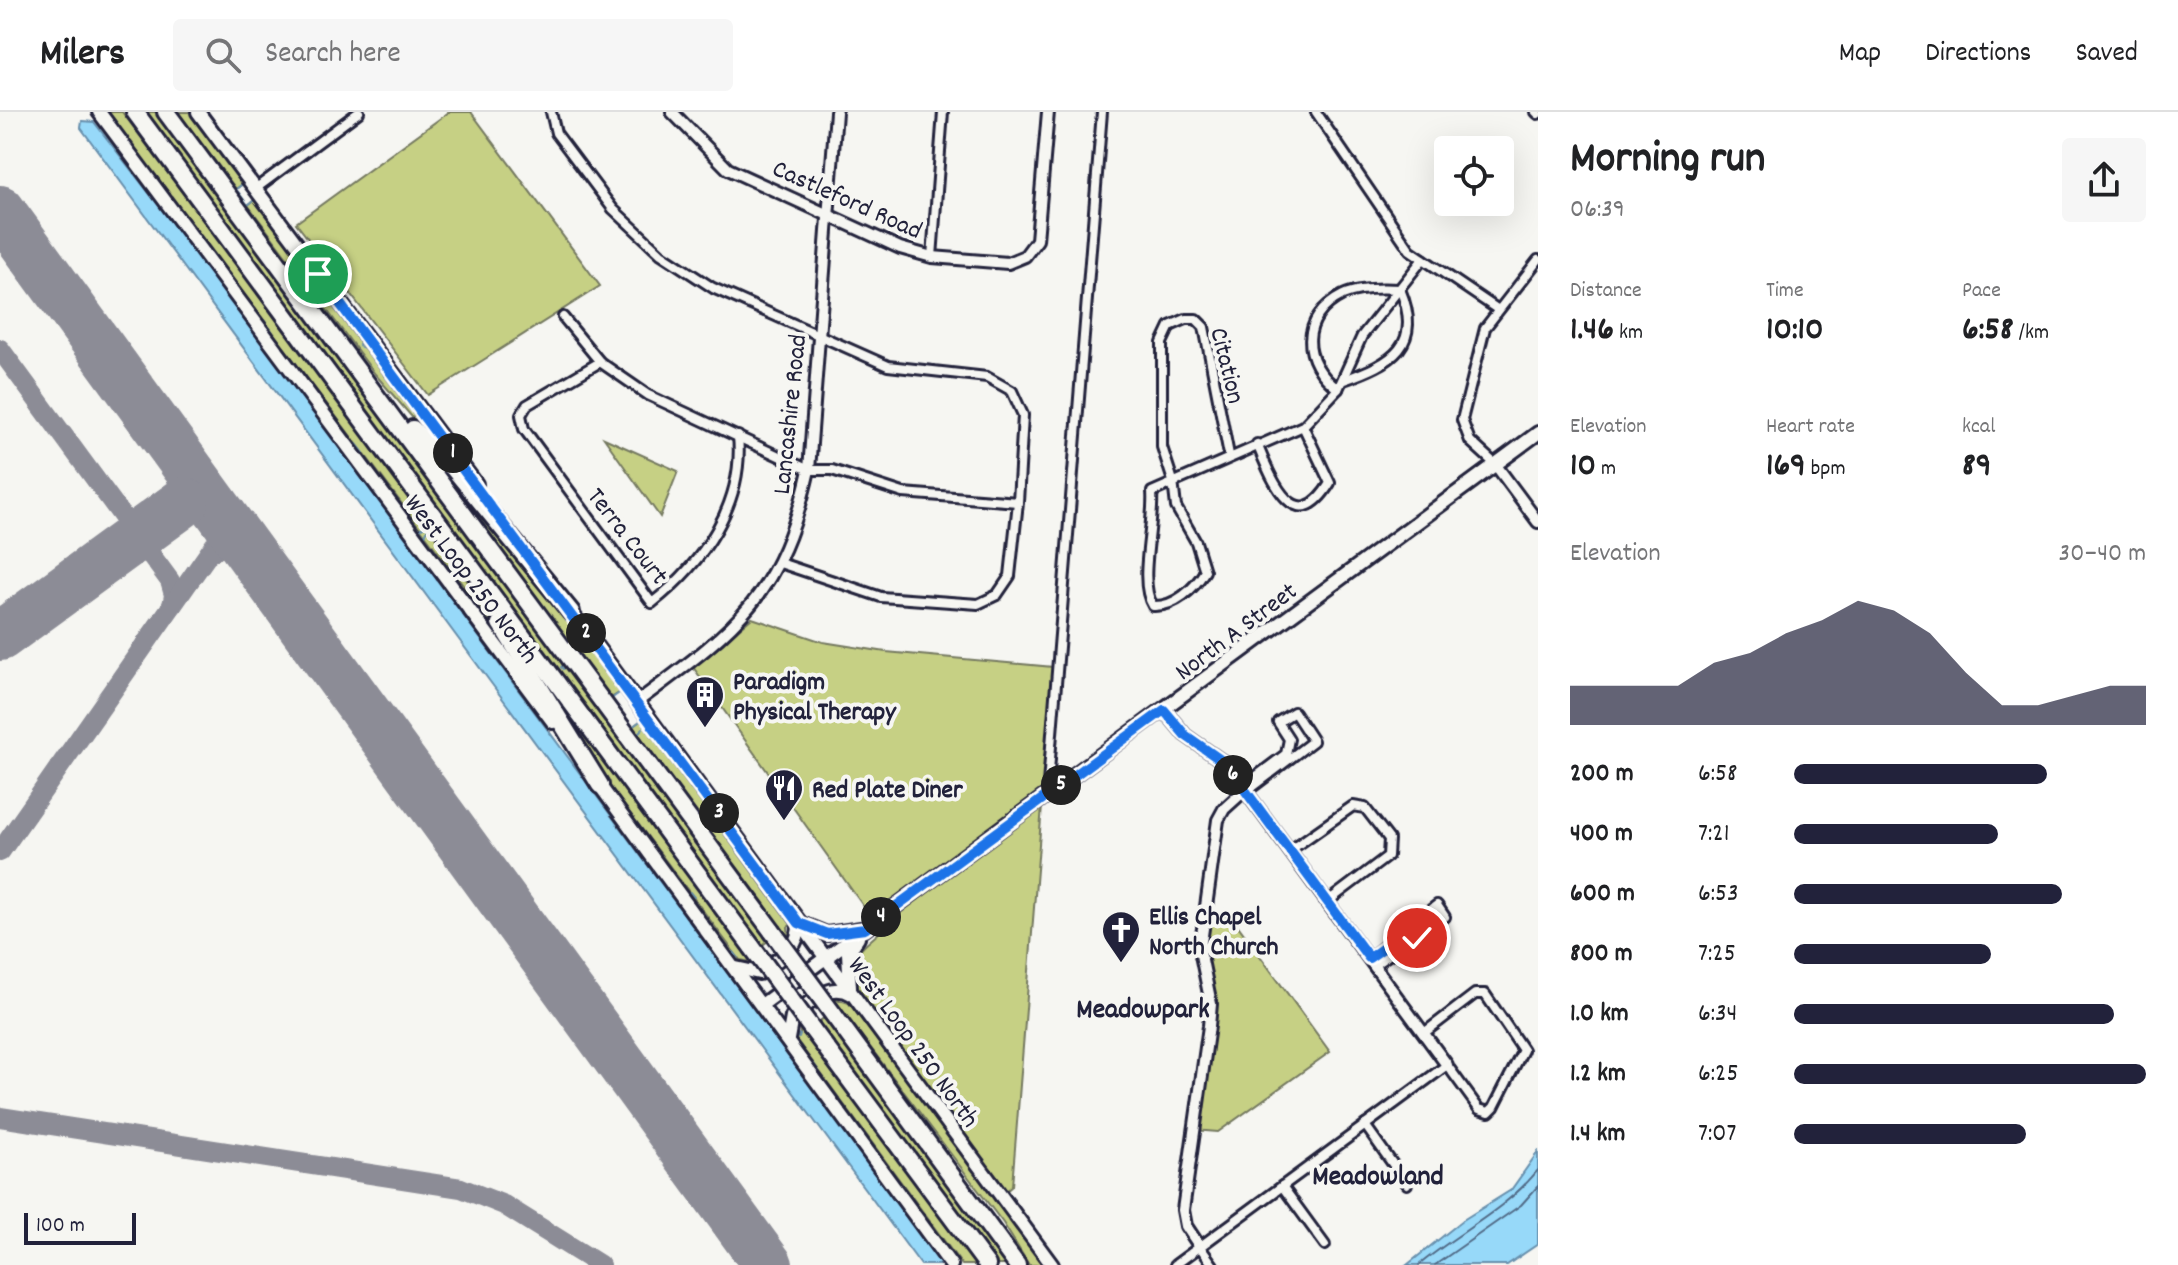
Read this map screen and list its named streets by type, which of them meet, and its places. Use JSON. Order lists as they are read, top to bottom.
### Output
{
  "streets": {
    "main road": ["West Loop 250 North", "North A Street"],
    "street": [
      "Castleford Road",
      "Citation",
      "Lancashire Road",
      "Terra Court"
    ]
  },
  "crossings": [
    ["Castleford Road", "Lancashire Road"],
    ["Lancashire Road", "West Loop 250 North"],
    ["West Loop 250 North", "North A Street"]
  ],
  "districts": ["Meadowpark", "Meadowland"],
  "places": {
    "building": ["Paradigm Physical Therapy"],
    "restaurant": ["Red Plate Diner"],
    "church": ["Ellis Chapel North Church"]
  },
  "scale_bar": "100 m",
  "page": {
    "header": "Milers",
    "search": "Search here",
    "nav": ["Map", "Directions", "Saved"],
    "heading": ["Morning run", "06:39"],
    "stats": [
      ["Distance", "1.46 km"],
      ["Time", "10:10"],
      ["Pace", "6:58 /km"],
      ["Elevation", "10 m"],
      ["Heart rate", "169 bpm"],
      ["kcal", "89"]
    ],
    "pins": [
      "1",
      "2",
      "6",
      "5",
      "3",
      "4"
    ],
    "chart": ["Elevation", "30–40 m"],
    "list": [
      {
        "name": "200 m",
        "note": "6:58"
      },
      {
        "name": "400 m",
        "note": "7:21"
      },
      {
        "name": "600 m",
        "note": "6:53"
      },
      {
        "name": "800 m",
        "note": "7:25"
      },
      {
        "name": "1.0 km",
        "note": "6:34"
      },
      {
        "name": "1.2 km",
        "note": "6:25"
      },
      {
        "name": "1.4 km",
        "note": "7:07"
      }
    ],
    "scale": "100 m"
  }
}
